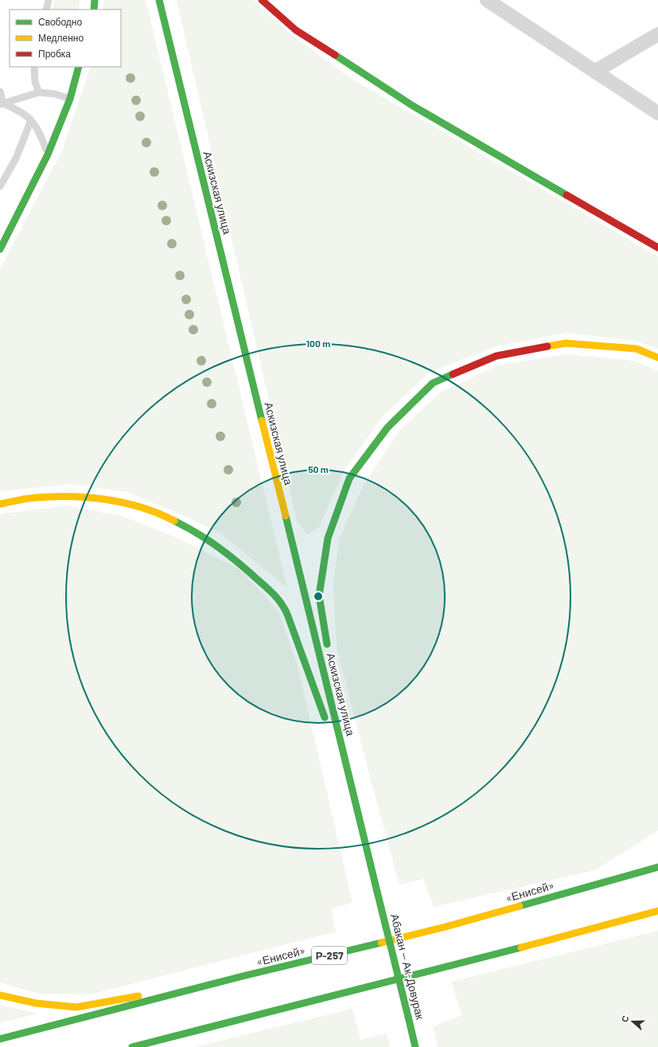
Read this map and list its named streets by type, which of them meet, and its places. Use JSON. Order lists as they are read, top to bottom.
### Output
{
  "streets": {
    "main road": [
      "Аскизская улица",
      "«Енисей»",
      "Р-257",
      "Абакан — Ак-Довурак"
    ]
  },
  "crossings": [
    ["Аскизская улица", "Абакан — Ак-Довурак"]
  ],
  "legend": ["Свободно", "Медленно", "Пробка"],
  "north": "left",
  "rings": ["100 m", "50 m"]
}
